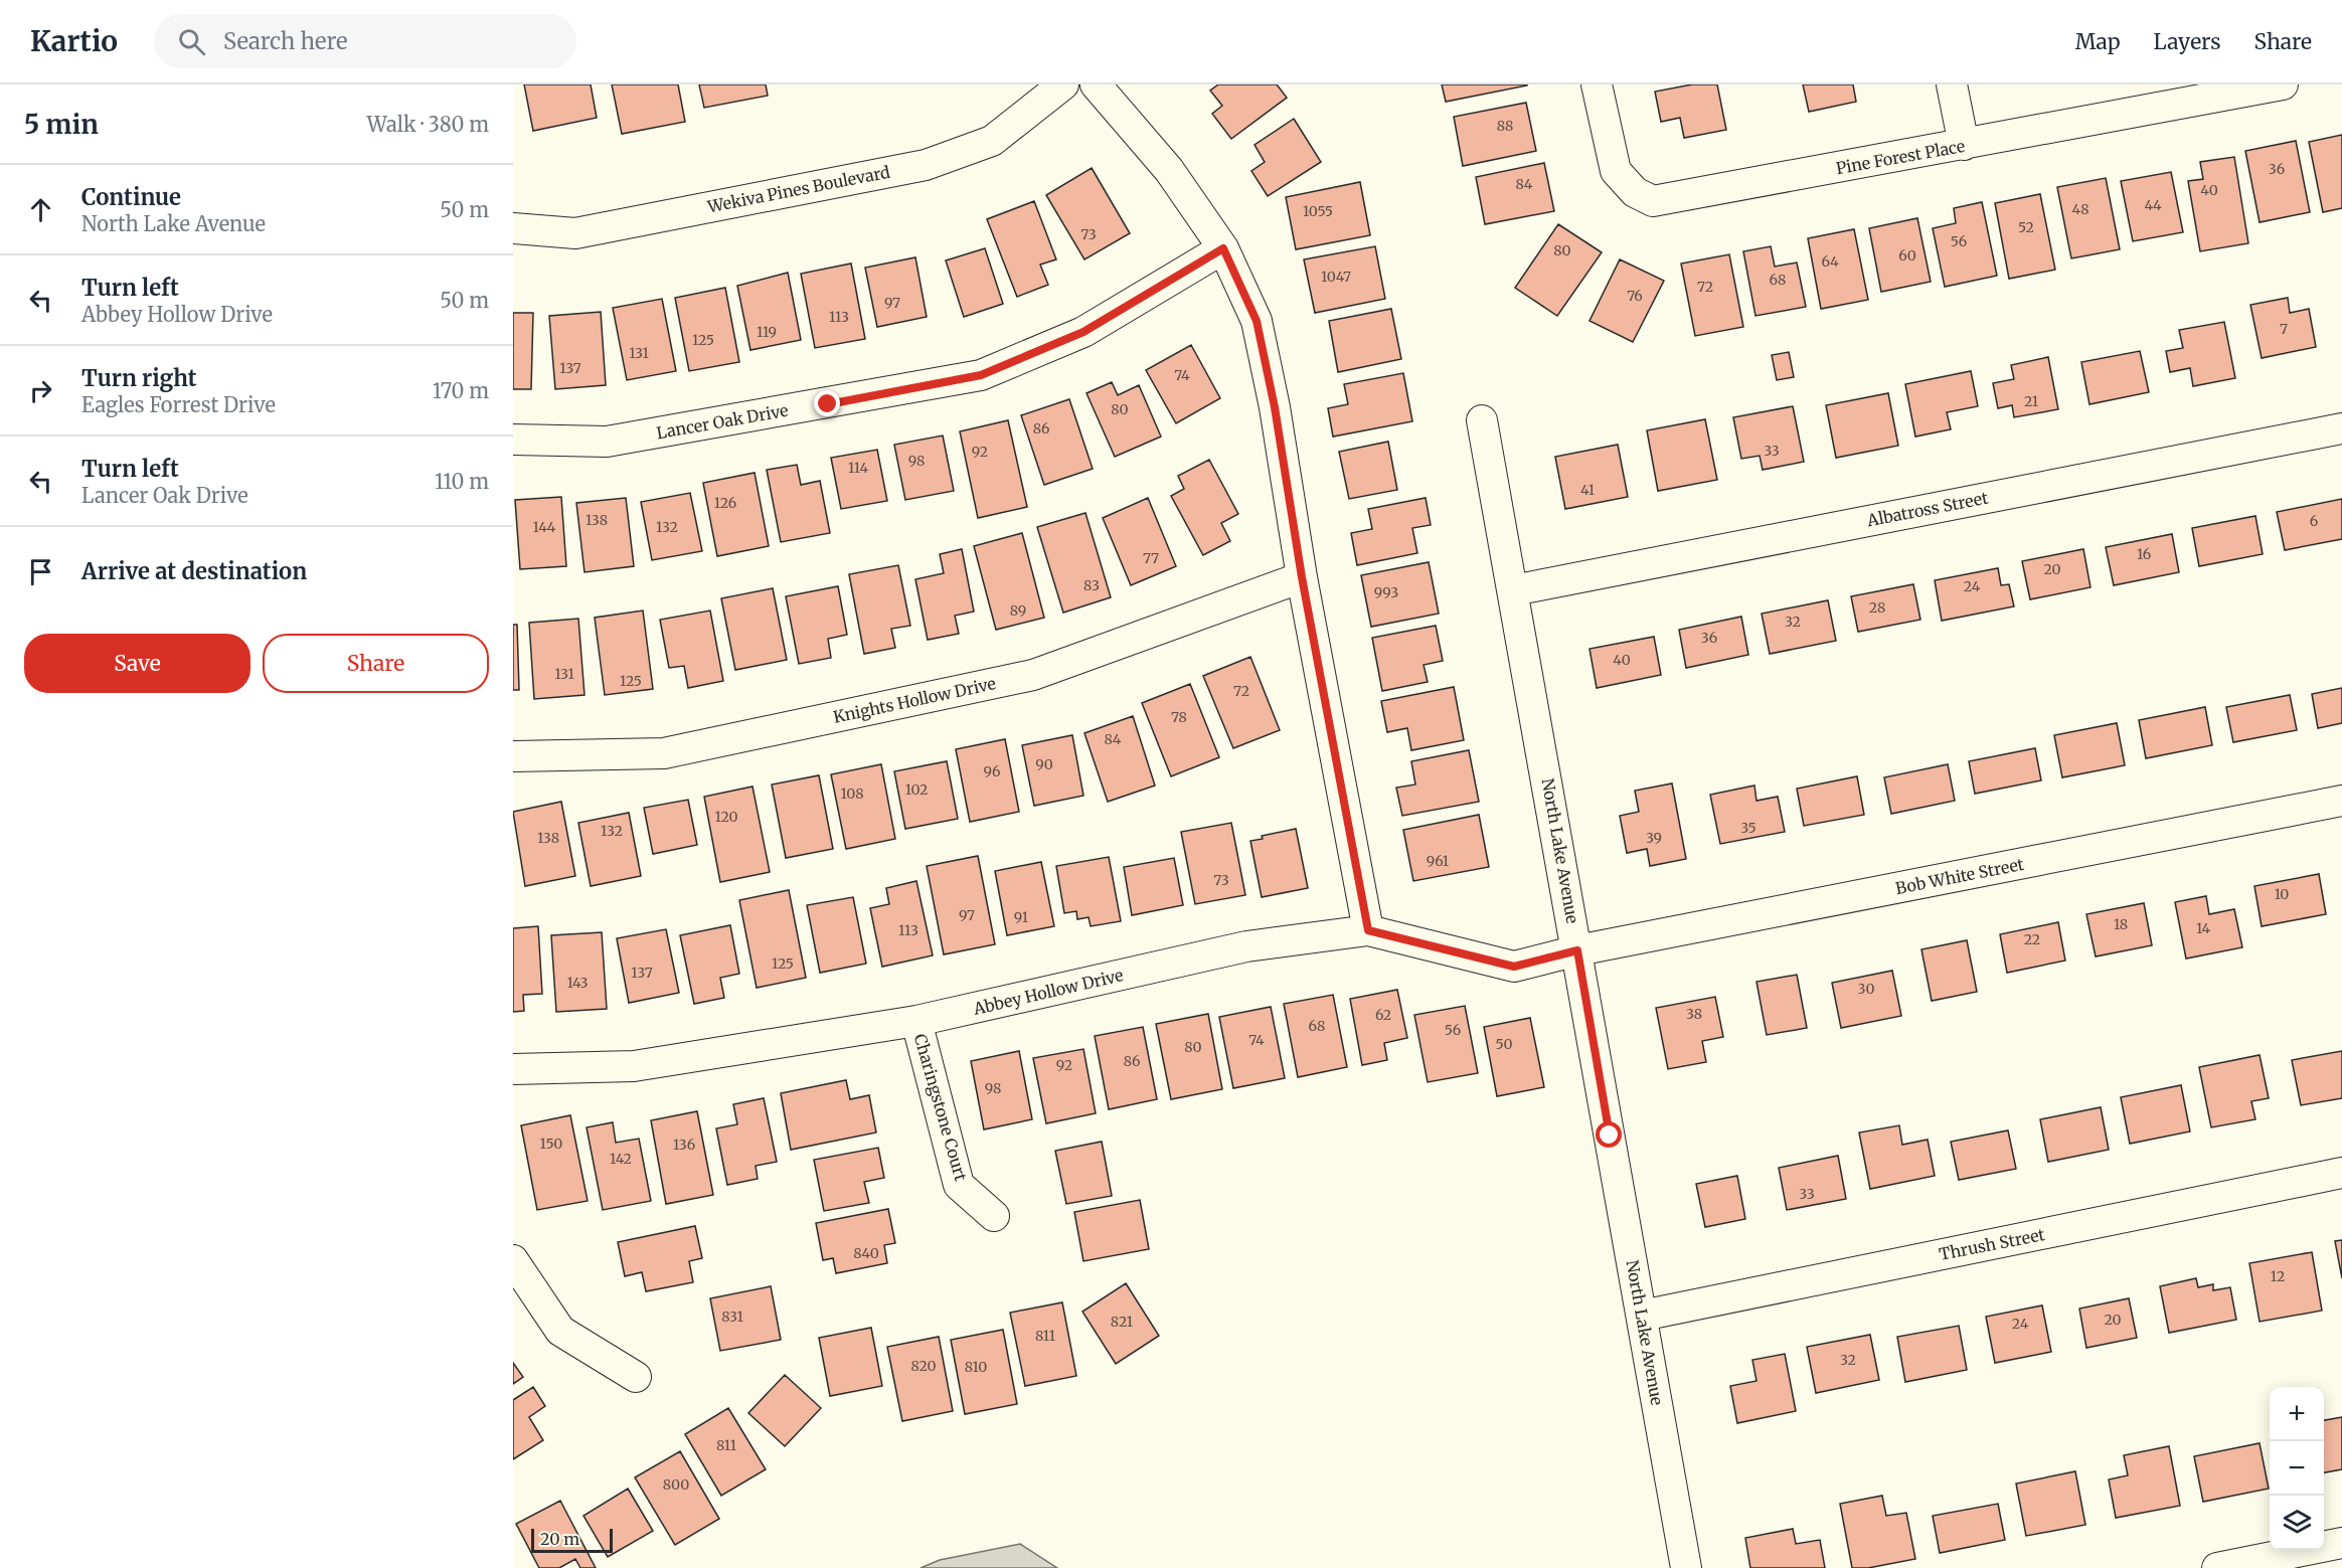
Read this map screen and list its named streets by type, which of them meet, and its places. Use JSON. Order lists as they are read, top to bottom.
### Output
{
  "streets": {
    "street": [
      "Pine Forest Place",
      "Wekiva Pines Boulevard",
      "Lancer Oak Drive",
      "Albatross Street",
      "Knights Hollow Drive",
      "North Lake Avenue",
      "Bob White Street",
      "Abbey Hollow Drive",
      "Charingstone Court",
      "Thrush Street"
    ]
  },
  "crossings": [
    ["Albatross Street", "North Lake Avenue"],
    ["North Lake Avenue", "Bob White Street"],
    ["North Lake Avenue", "Abbey Hollow Drive"],
    ["North Lake Avenue", "Thrush Street"],
    ["Bob White Street", "Abbey Hollow Drive"],
    ["Abbey Hollow Drive", "Charingstone Court"]
  ],
  "house_numbers": [
    "88",
    "36",
    "84",
    "40",
    "44",
    "48",
    "1055",
    "52",
    "73",
    "56",
    "80",
    "60",
    "64",
    "1047",
    "68",
    "72",
    "76",
    "97",
    "113",
    "7",
    "119",
    "125",
    "131",
    "137",
    "74",
    "21",
    "80",
    "86",
    "33",
    "92",
    "98",
    "114",
    "41",
    "126",
    "138",
    "6",
    "144",
    "132",
    "16",
    "77",
    "20",
    "83",
    "24",
    "993",
    "28",
    "89",
    "32",
    "36",
    "40",
    "131",
    "125",
    "72",
    "78",
    "84",
    "90",
    "96",
    "102",
    "108",
    "120",
    "35",
    "132",
    "138",
    "39",
    "961",
    "73",
    "10",
    "97",
    "91",
    "18",
    "14",
    "113",
    "22",
    "125",
    "137",
    "143",
    "30",
    "38",
    "62",
    "68",
    "56",
    "74",
    "50",
    "80",
    "86",
    "92",
    "98",
    "150",
    "136",
    "142",
    "33",
    "840",
    "12",
    "831",
    "20",
    "821",
    "24",
    "811",
    "32",
    "820",
    "810",
    "811",
    "800"
  ],
  "scale_bar": "20 m",
  "page": {
    "header": "Kartio",
    "search": "Search here",
    "nav": ["Map", "Layers", "Share"],
    "heading": ["5 min", "Walk · 380 m"],
    "list": [
      ["Continue", "North Lake Avenue", "50 m"],
      ["Turn left", "Abbey Hollow Drive", "50 m"],
      ["Turn right", "Eagles Forrest Drive", "170 m"],
      ["Turn left", "Lancer Oak Drive", "110 m"],
      "Arrive at destination"
    ],
    "buttons": ["Save", "Share"],
    "map_buttons": ["+", "−"],
    "scale": "20 m"
  }
}
